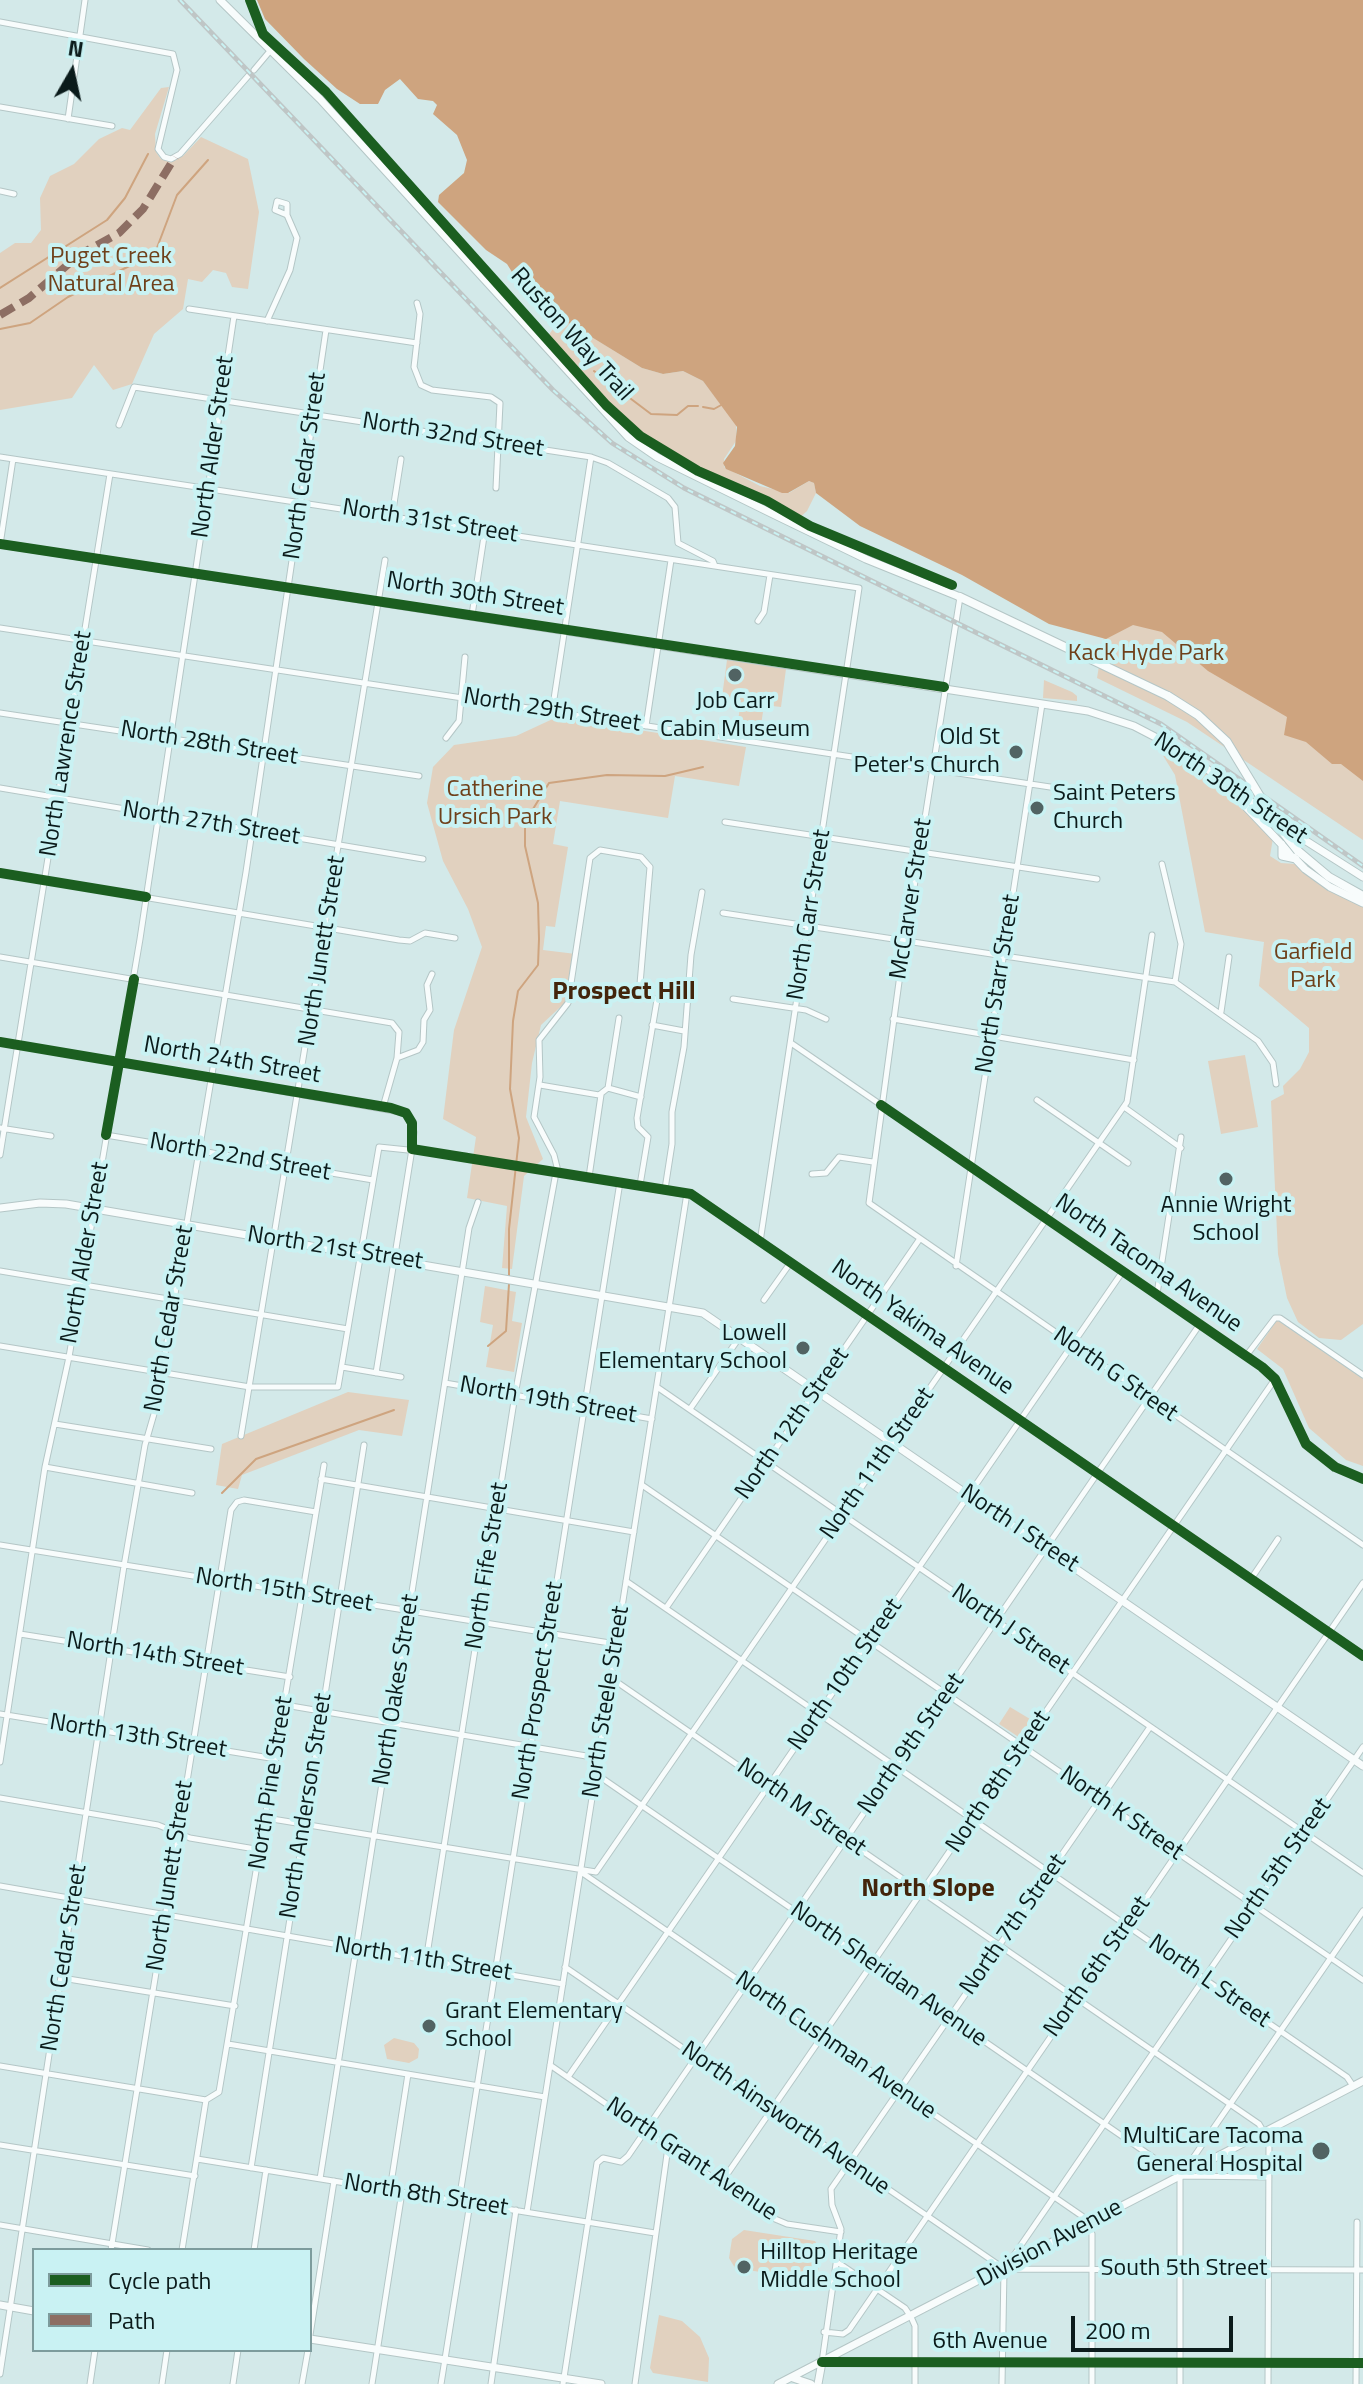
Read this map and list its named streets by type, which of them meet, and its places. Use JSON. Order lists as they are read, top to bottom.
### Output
{
  "streets": {
    "main road": [
      "North 30th Street",
      "North 21st Street",
      "North I Street",
      "Division Avenue",
      "6th Avenue"
    ],
    "street": [
      "North 32nd Street",
      "North Alder Street",
      "North Cedar Street",
      "North 31st Street",
      "North 29th Street",
      "North Lawrence Street",
      "North 28th Street",
      "North 27th Street",
      "McCarver Street",
      "North Carr Street",
      "North Junett Street",
      "North Starr Street",
      "North 24th Street",
      "North 22nd Street",
      "North Tacoma Avenue",
      "North Yakima Avenue",
      "North G Street",
      "North 19th Street",
      "North 12th Street",
      "North 11th Street",
      "North Fife Street",
      "North 15th Street",
      "North J Street",
      "North 14th Street",
      "North 10th Street",
      "North Oakes Street",
      "North Prospect Street",
      "North Steele Street",
      "North 13th Street",
      "North 9th Street",
      "North 8th Street",
      "North Pine Street",
      "North Anderson Street",
      "North M Street",
      "North K Street",
      "North 5th Street",
      "North 7th Street",
      "North 6th Street",
      "North Sheridan Avenue",
      "North L Street",
      "North Cushman Avenue",
      "North Ainsworth Avenue",
      "North Grant Avenue",
      "South 5th Street"
    ],
    "cycle path": ["Ruston Way Trail"]
  },
  "crossings": [
    ["North 32nd Street", "North Alder Street"],
    ["North 32nd Street", "North Cedar Street"],
    ["North 32nd Street", "North 31st Street"],
    ["North Alder Street", "North 31st Street"],
    ["North Alder Street", "North 30th Street"],
    ["North Alder Street", "North 29th Street"],
    ["North Alder Street", "North 28th Street"],
    ["North Alder Street", "North 27th Street"],
    ["North Alder Street", "North 24th Street"],
    ["North Alder Street", "North 22nd Street"],
    ["North Alder Street", "North 21st Street"],
    ["North Alder Street", "North 15th Street"],
    ["North Alder Street", "North 14th Street"],
    ["North Alder Street", "North 13th Street"],
    ["North Cedar Street", "North 31st Street"],
    ["North Cedar Street", "North 30th Street"],
    ["North Cedar Street", "North 29th Street"],
    ["North Cedar Street", "North 28th Street"],
    ["North Cedar Street", "North 27th Street"],
    ["North Cedar Street", "North 24th Street"],
    ["North Cedar Street", "North 22nd Street"],
    ["North Cedar Street", "North 21st Street"],
    ["North Cedar Street", "North 11th Street"],
    ["North Cedar Street", "North 15th Street"],
    ["North Cedar Street", "North 14th Street"],
    ["North Cedar Street", "North 13th Street"],
    ["North 31st Street", "North Lawrence Street"],
    ["North 31st Street", "North Carr Street"],
    ["North 30th Street", "North Lawrence Street"],
    ["North 30th Street", "McCarver Street"],
    ["North 30th Street", "North Carr Street"],
    ["North 30th Street", "North Junett Street"],
    ["North 30th Street", "North Starr Street"],
    ["North 29th Street", "North Lawrence Street"],
    ["North 29th Street", "McCarver Street"],
    ["North 29th Street", "North Carr Street"],
    ["North 29th Street", "North Junett Street"],
    ["North 29th Street", "North Starr Street"],
    ["North Lawrence Street", "North 28th Street"],
    ["North Lawrence Street", "North 27th Street"],
    ["North Lawrence Street", "North 24th Street"],
    ["North 28th Street", "North Junett Street"],
    ["North 27th Street", "North Junett Street"],
    ["McCarver Street", "North Tacoma Avenue"],
    ["McCarver Street", "North G Street"],
    ["North Carr Street", "North Tacoma Avenue"],
    ["North Carr Street", "North Yakima Avenue"],
    ["North Junett Street", "North 24th Street"],
    ["North Junett Street", "North 22nd Street"],
    ["North Junett Street", "North 21st Street"],
    ["North Junett Street", "North 11th Street"],
    ["North Junett Street", "North 15th Street"],
    ["North Junett Street", "North 14th Street"],
    ["North Junett Street", "North 13th Street"],
    ["North Junett Street", "North Pine Street"],
    ["North Starr Street", "North Tacoma Avenue"],
    ["North Starr Street", "North G Street"],
    ["North 21st Street", "North I Street"],
    ["North 21st Street", "North Fife Street"],
    ["North 21st Street", "North Oakes Street"],
    ["North 21st Street", "North Prospect Street"],
    ["North 21st Street", "North Steele Street"],
    ["North Tacoma Avenue", "North 11th Street"],
    ["North Tacoma Avenue", "North 10th Street"],
    ["North Tacoma Avenue", "North 9th Street"],
    ["North Tacoma Avenue", "North 8th Street"],
    ["North Yakima Avenue", "North 12th Street"],
    ["North Yakima Avenue", "North 11th Street"],
    ["North Yakima Avenue", "North Fife Street"],
    ["North Yakima Avenue", "North 10th Street"],
    ["North Yakima Avenue", "North Prospect Street"],
    ["North Yakima Avenue", "North Steele Street"],
    ["North Yakima Avenue", "North 9th Street"],
    ["North Yakima Avenue", "North 8th Street"],
    ["North Yakima Avenue", "North 6th Street"],
    ["North G Street", "North 12th Street"],
    ["North G Street", "North 11th Street"],
    ["North G Street", "North 10th Street"],
    ["North G Street", "North 9th Street"],
    ["North G Street", "North 8th Street"],
    ["North 19th Street", "North Fife Street"],
    ["North 19th Street", "North Oakes Street"],
    ["North 19th Street", "North Prospect Street"],
    ["North 19th Street", "North Steele Street"],
    ["North 12th Street", "North I Street"],
    ["North 12th Street", "North J Street"],
    ["North 12th Street", "North K Street"],
    ["North 12th Street", "North L Street"],
    ["North 11th Street", "North I Street"],
    ["North 11th Street", "North Fife Street"],
    ["North 11th Street", "North J Street"],
    ["North 11th Street", "North Oakes Street"],
    ["North 11th Street", "North Prospect Street"],
    ["North 11th Street", "North Steele Street"],
    ["North 11th Street", "North Pine Street"],
    ["North 11th Street", "North Anderson Street"],
    ["North 11th Street", "North M Street"],
    ["North 11th Street", "North K Street"],
    ["North 11th Street", "North Sheridan Avenue"],
    ["North 11th Street", "North L Street"],
    ["North 11th Street", "North Cushman Avenue"],
    ["North I Street", "North 10th Street"],
    ["North I Street", "North Steele Street"],
    ["North I Street", "North 9th Street"],
    ["North I Street", "North 8th Street"],
    ["North I Street", "North 5th Street"],
    ["North I Street", "North 6th Street"],
    ["North Fife Street", "North 15th Street"],
    ["North 15th Street", "North Oakes Street"],
    ["North 15th Street", "North Prospect Street"],
    ["North 15th Street", "North Steele Street"],
    ["North 15th Street", "North Pine Street"],
    ["North 15th Street", "North Anderson Street"],
    ["North J Street", "North 10th Street"],
    ["North J Street", "North Steele Street"],
    ["North J Street", "North 9th Street"],
    ["North J Street", "North 8th Street"],
    ["North J Street", "North 5th Street"],
    ["North J Street", "North 7th Street"],
    ["North J Street", "North 6th Street"],
    ["North 14th Street", "North Pine Street"],
    ["North 10th Street", "North M Street"],
    ["North 10th Street", "North K Street"],
    ["North 10th Street", "North Sheridan Avenue"],
    ["North 10th Street", "North L Street"],
    ["North 10th Street", "North Cushman Avenue"],
    ["North 10th Street", "North Ainsworth Avenue"],
    ["North 10th Street", "North Grant Avenue"],
    ["North Oakes Street", "North 8th Street"],
    ["North Prospect Street", "North 8th Street"],
    ["North Steele Street", "North 8th Street"],
    ["North Steele Street", "North M Street"],
    ["North Steele Street", "North K Street"],
    ["North Steele Street", "North Sheridan Avenue"],
    ["North Steele Street", "North L Street"],
    ["North Steele Street", "North Cushman Avenue"],
    ["North Steele Street", "North Ainsworth Avenue"],
    ["North Steele Street", "North Grant Avenue"],
    ["North 13th Street", "North Pine Street"],
    ["North 9th Street", "North 8th Street"],
    ["North 9th Street", "North M Street"],
    ["North 9th Street", "North K Street"],
    ["North 9th Street", "North Sheridan Avenue"],
    ["North 9th Street", "North L Street"],
    ["North 9th Street", "North Cushman Avenue"],
    ["North 9th Street", "North Ainsworth Avenue"],
    ["North 9th Street", "North Grant Avenue"],
    ["North 8th Street", "North Anderson Street"],
    ["North 8th Street", "North M Street"],
    ["North 8th Street", "North K Street"],
    ["North 8th Street", "North Sheridan Avenue"],
    ["North 8th Street", "North L Street"],
    ["North 8th Street", "North Cushman Avenue"],
    ["North 8th Street", "North Ainsworth Avenue"],
    ["North 8th Street", "North Grant Avenue"],
    ["North M Street", "North 5th Street"],
    ["North M Street", "North 7th Street"],
    ["North M Street", "North 6th Street"],
    ["North M Street", "Division Avenue"],
    ["North K Street", "North 5th Street"],
    ["North K Street", "North 7th Street"],
    ["North K Street", "North 6th Street"],
    ["North 5th Street", "North Sheridan Avenue"],
    ["North 5th Street", "North L Street"],
    ["North 5th Street", "North Cushman Avenue"],
    ["North 5th Street", "North Ainsworth Avenue"],
    ["North 5th Street", "Division Avenue"],
    ["North 5th Street", "South 5th Street"],
    ["North 7th Street", "North Sheridan Avenue"],
    ["North 7th Street", "North L Street"],
    ["North 7th Street", "North Cushman Avenue"],
    ["North 7th Street", "North Ainsworth Avenue"],
    ["North 7th Street", "North Grant Avenue"],
    ["North 6th Street", "North Sheridan Avenue"],
    ["North 6th Street", "North L Street"],
    ["North 6th Street", "North Cushman Avenue"],
    ["North 6th Street", "North Ainsworth Avenue"],
    ["North Sheridan Avenue", "Division Avenue"],
    ["North L Street", "Division Avenue"],
    ["North Cushman Avenue", "Division Avenue"],
    ["North Ainsworth Avenue", "Division Avenue"],
    ["North Ainsworth Avenue", "South 5th Street"],
    ["Division Avenue", "South 5th Street"],
    ["Division Avenue", "6th Avenue"]
  ],
  "districts": ["Prospect Hill", "North Slope"],
  "parks": [
    "Puget Creek Natural Area",
    "Kack Hyde Park",
    "Catherine Ursich Park",
    "Garfield Park"
  ],
  "places": [
    "Job Carr Cabin Museum",
    "Old St Peter's Church",
    "Saint Peters Church",
    "Annie Wright School",
    "Lowell Elementary School",
    "Grant Elementary School",
    "MultiCare Tacoma General Hospital",
    "Hilltop Heritage Middle School"
  ],
  "legend": ["Cycle path", "Path"],
  "scale_bar": "200 m",
  "north": "top"
}
